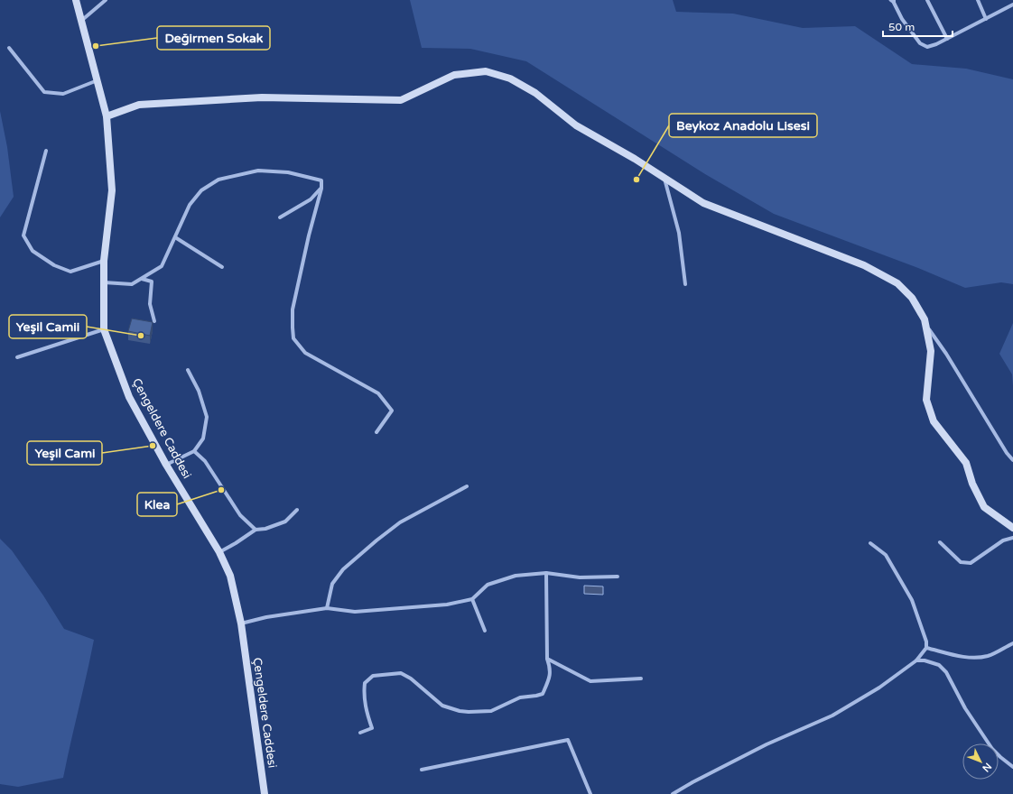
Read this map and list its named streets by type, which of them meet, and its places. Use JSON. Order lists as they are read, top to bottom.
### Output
{
  "streets": {
    "street": ["Çengeldere Caddesi"]
  },
  "places": [
    "Değirmen Sokak",
    "Beykoz Anadolu Lisesi",
    "Yeşil Camii",
    "Yeşil Cami",
    "Klea"
  ],
  "scale_bar": "50 m",
  "north": "bottom right"
}
